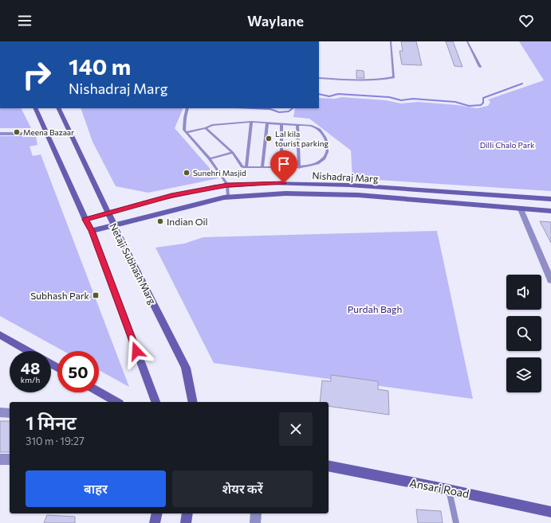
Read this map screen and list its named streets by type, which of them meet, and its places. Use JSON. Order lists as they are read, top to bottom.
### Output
{
  "streets": {
    "main road": ["Nishadraj Marg", "Netaji Subhash Marg", "Ansari Road"]
  },
  "crossings": [
    ["Nishadraj Marg", "Netaji Subhash Marg"]
  ],
  "parks": ["Dilli Chalo Park", "Purdah Bagh"],
  "places": {
    "other": [
      "Meena Bazaar",
      "Lal kila tourist parking",
      "Sunehri Masjid",
      "Indian Oil"
    ],
    "transit": ["Subhash Park"]
  },
  "page": {
    "header": "Waylane",
    "turn": ["140 m", "Nishadraj Marg"],
    "speed": "48 km/h",
    "limit": "50",
    "heading": ["1 मिनट", "310 m · 19:27"],
    "buttons": ["बाहर", "शेयर करें"]
  }
}
